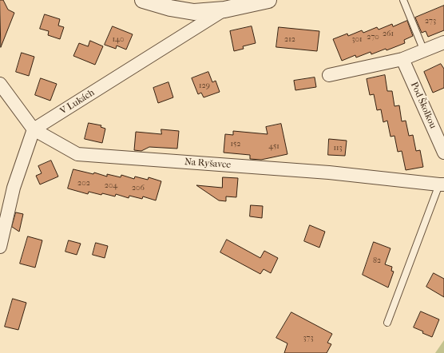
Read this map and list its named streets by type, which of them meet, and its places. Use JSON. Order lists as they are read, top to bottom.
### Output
{
  "streets": {
    "street": ["V Lukách", "Pod Školkou", "Na Ryšavce"]
  },
  "crossings": [
    ["V Lukách", "Na Ryšavce"]
  ],
  "house_numbers": [
    "273",
    "261",
    "270",
    "140",
    "212",
    "301",
    "129",
    "152",
    "451",
    "113",
    "202",
    "204",
    "206",
    "82",
    "373"
  ]
}
